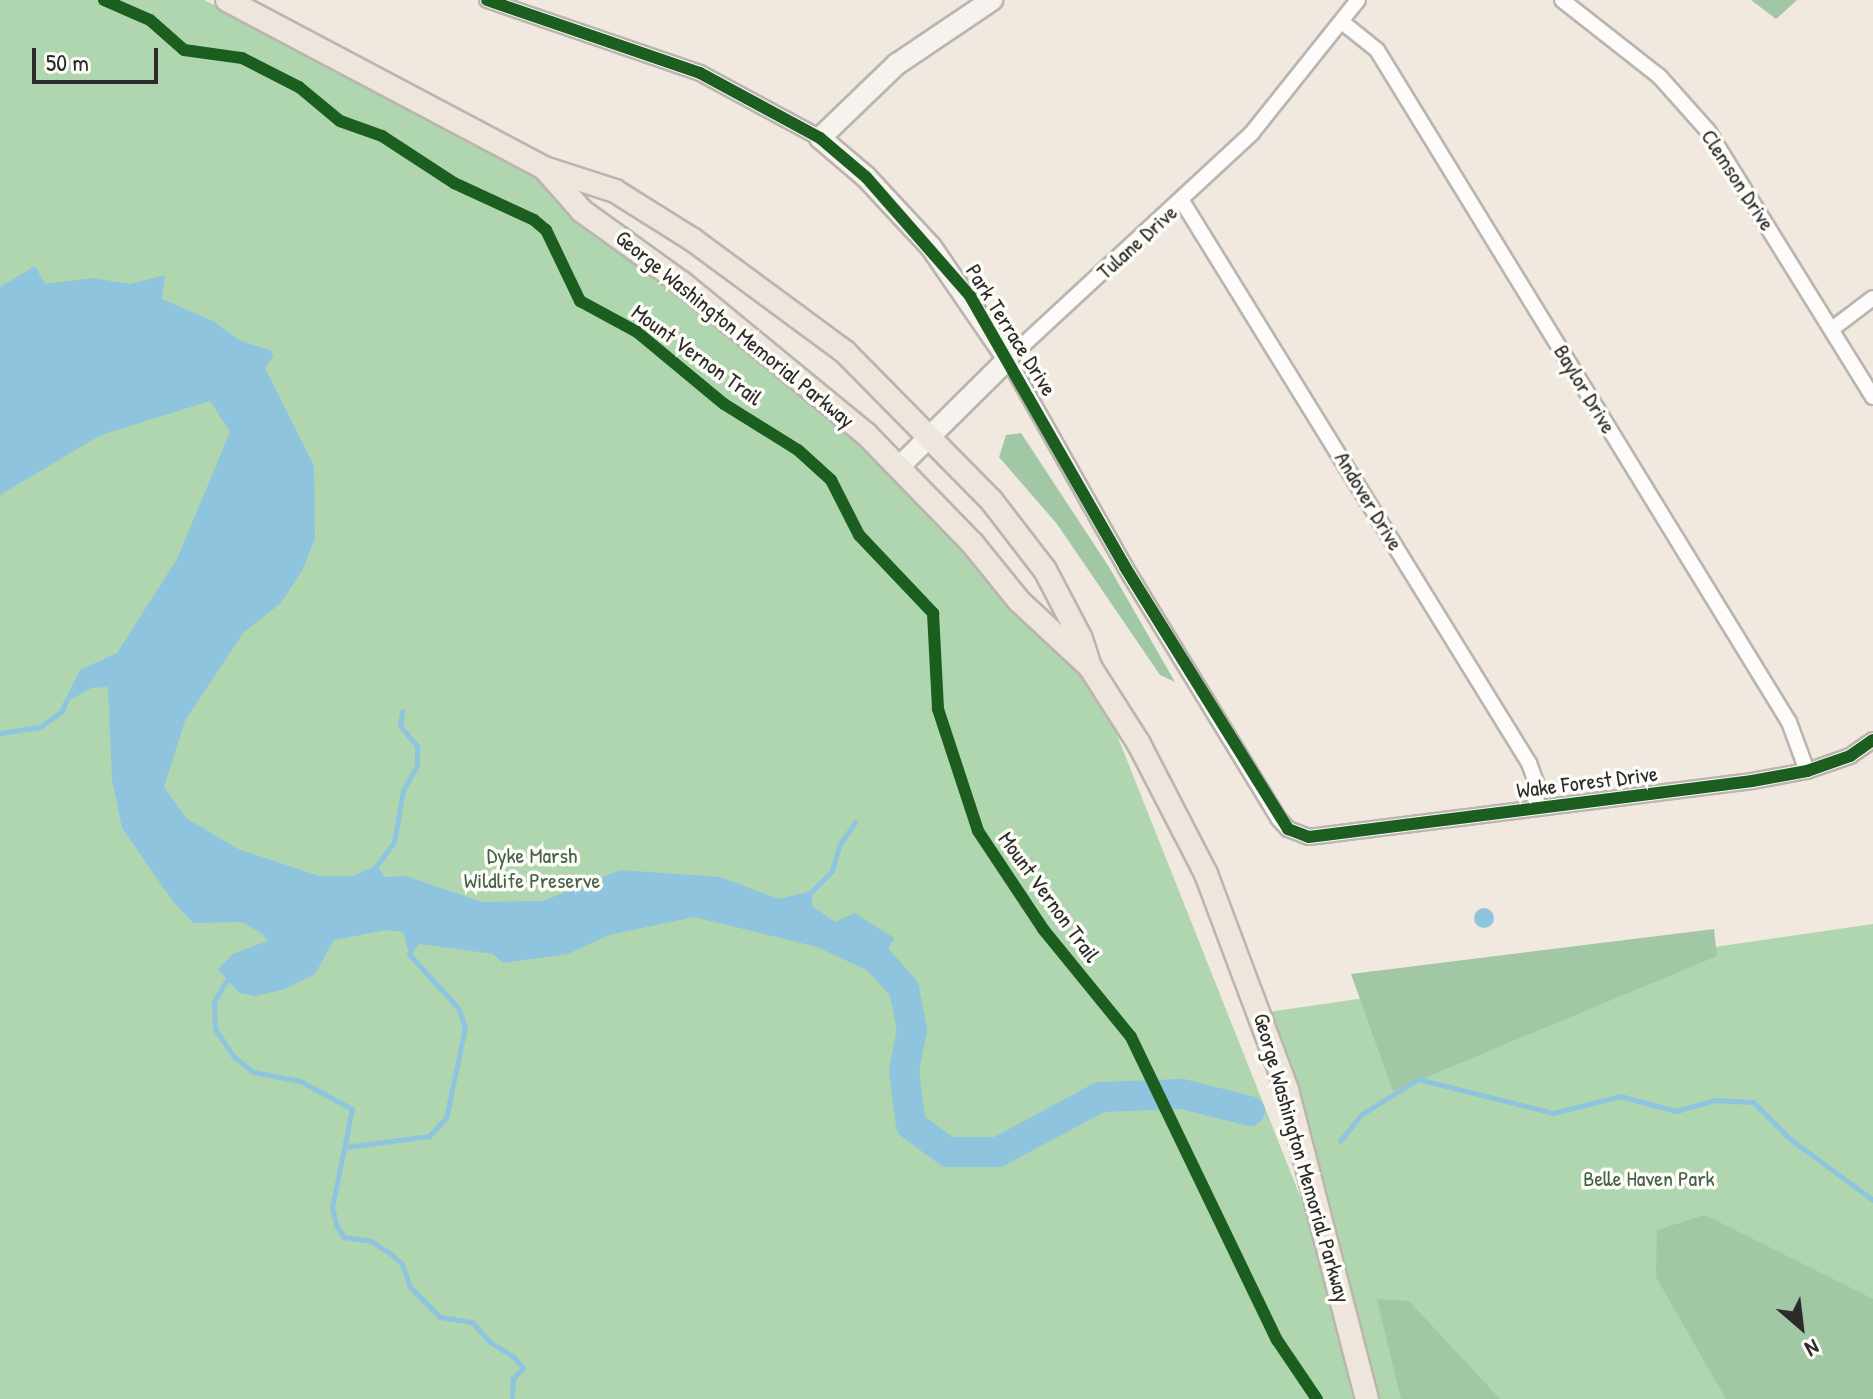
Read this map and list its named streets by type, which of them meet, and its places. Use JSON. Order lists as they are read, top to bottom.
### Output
{
  "streets": {
    "main road": ["George Washington Memorial Parkway"],
    "street": [
      "Clemson Drive",
      "Tulane Drive",
      "Park Terrace Drive",
      "Baylor Drive",
      "Andover Drive",
      "Wake Forest Drive"
    ],
    "cycle path": ["Mount Vernon Trail"]
  },
  "crossings": [
    ["Tulane Drive", "George Washington Memorial Parkway"],
    ["Tulane Drive", "Park Terrace Drive"],
    ["Tulane Drive", "Baylor Drive"],
    ["Tulane Drive", "Andover Drive"],
    ["Park Terrace Drive", "Wake Forest Drive"],
    ["Baylor Drive", "Wake Forest Drive"],
    ["Andover Drive", "Wake Forest Drive"]
  ],
  "parks": ["Dyke Marsh Wildlife Preserve", "Belle Haven Park"],
  "scale_bar": "50 m",
  "north": "bottom right"
}
